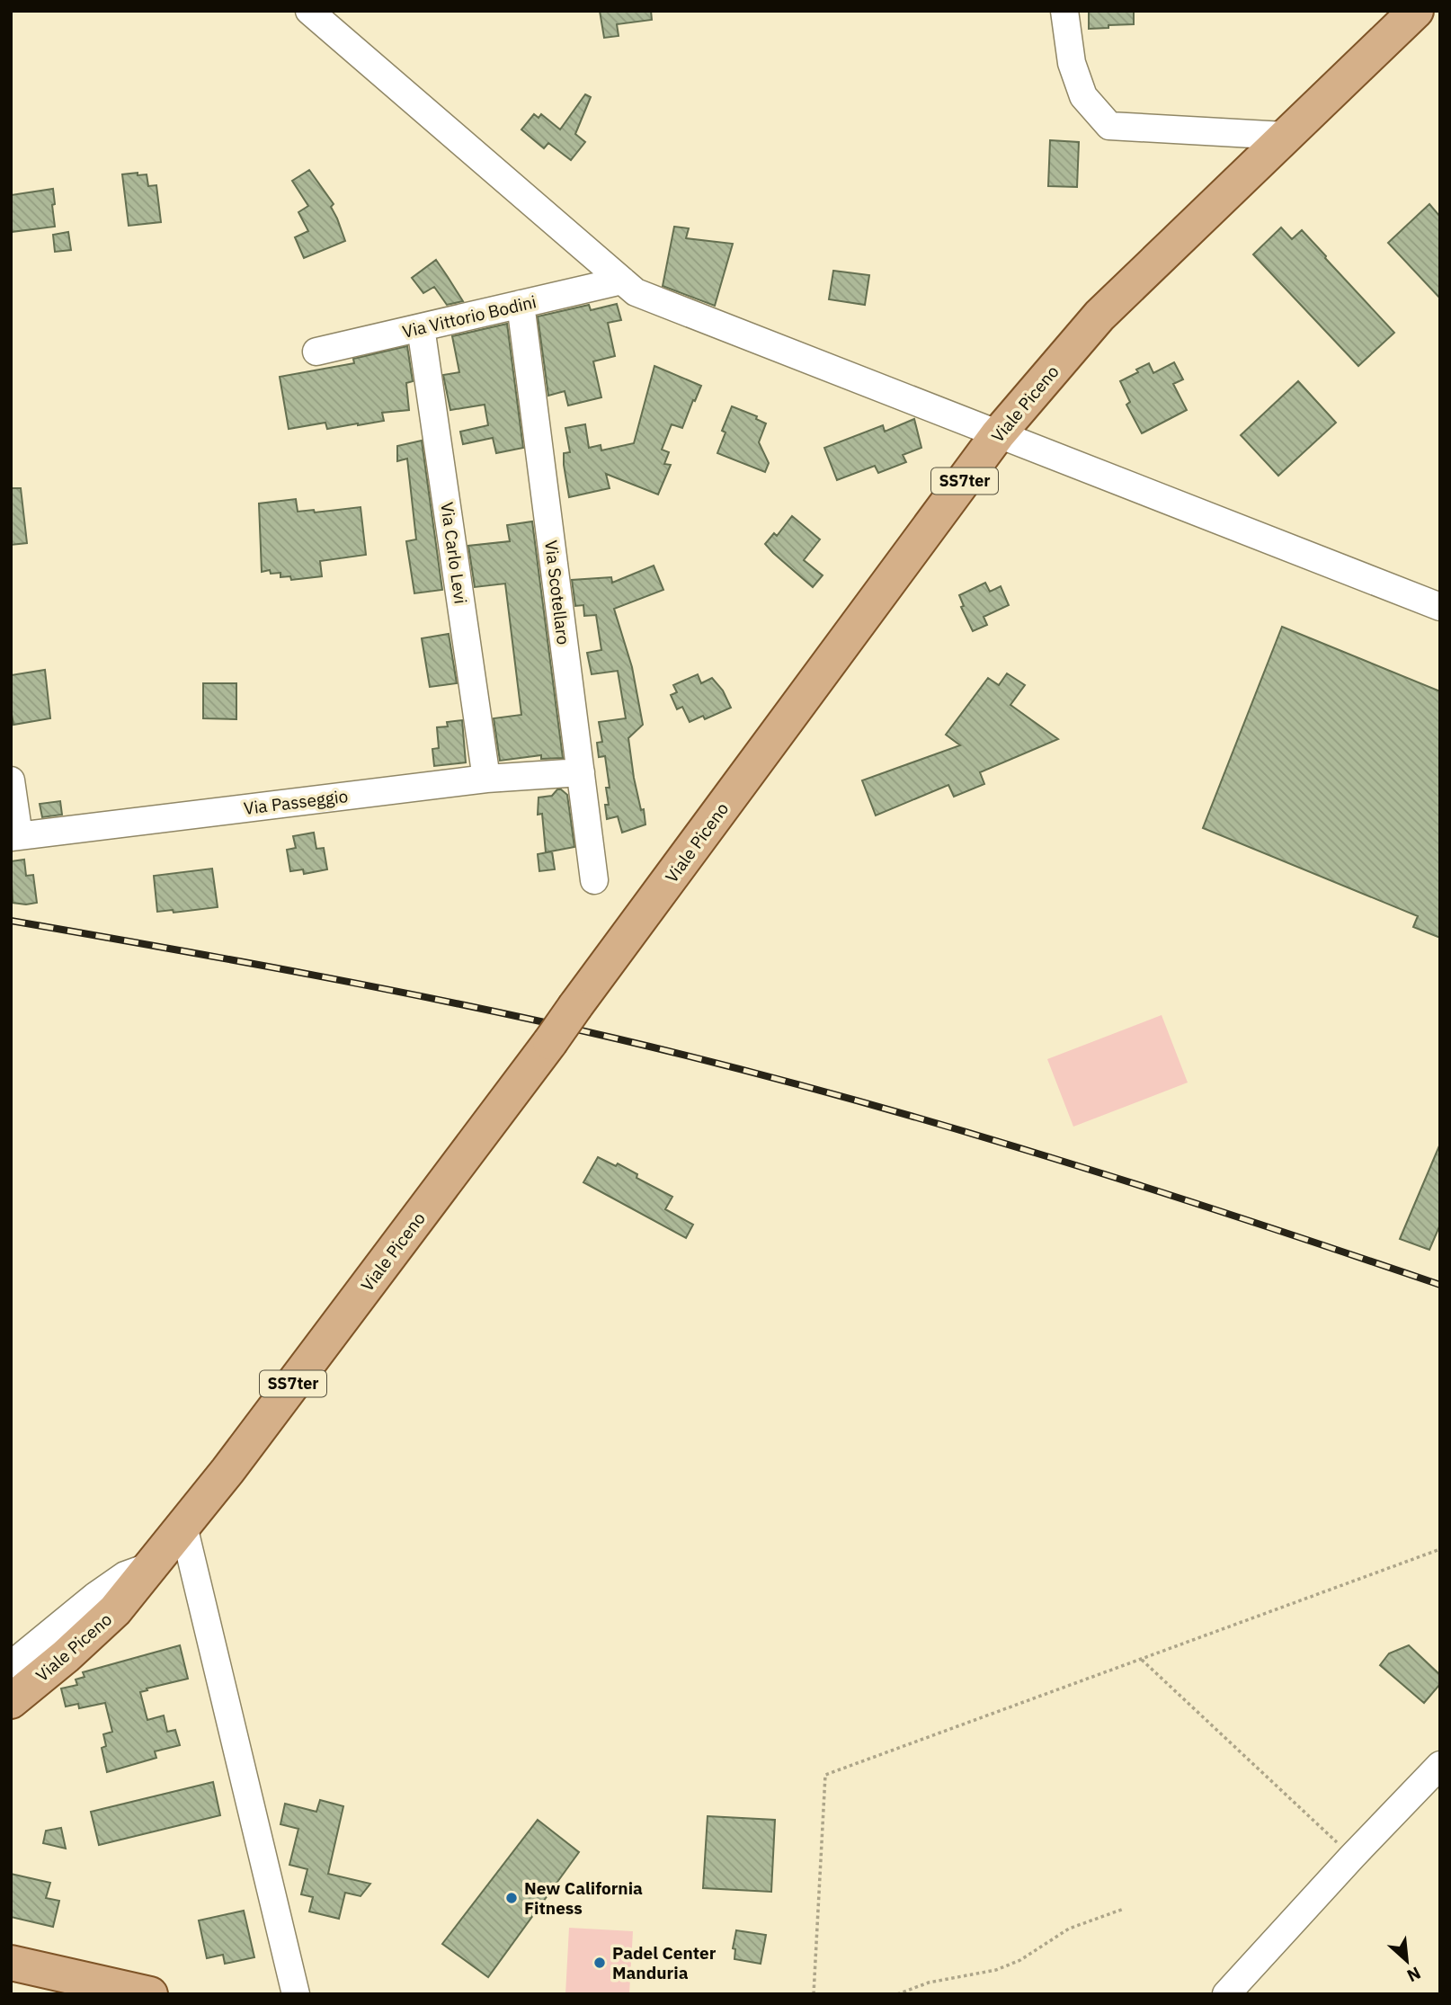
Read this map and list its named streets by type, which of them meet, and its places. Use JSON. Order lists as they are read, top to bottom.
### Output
{
  "streets": {
    "main road": ["Viale Piceno", "SS7ter"],
    "street": [
      "Via Vittorio Bodini",
      "Via Carlo Levi",
      "Via Scotellaro",
      "Via Passeggio"
    ]
  },
  "crossings": [
    ["Via Vittorio Bodini", "Via Carlo Levi"],
    ["Via Vittorio Bodini", "Via Scotellaro"],
    ["Via Carlo Levi", "Via Passeggio"],
    ["Via Scotellaro", "Via Passeggio"]
  ],
  "places": ["New California Fitness", "Padel Center Manduria"],
  "north": "bottom right"
}
